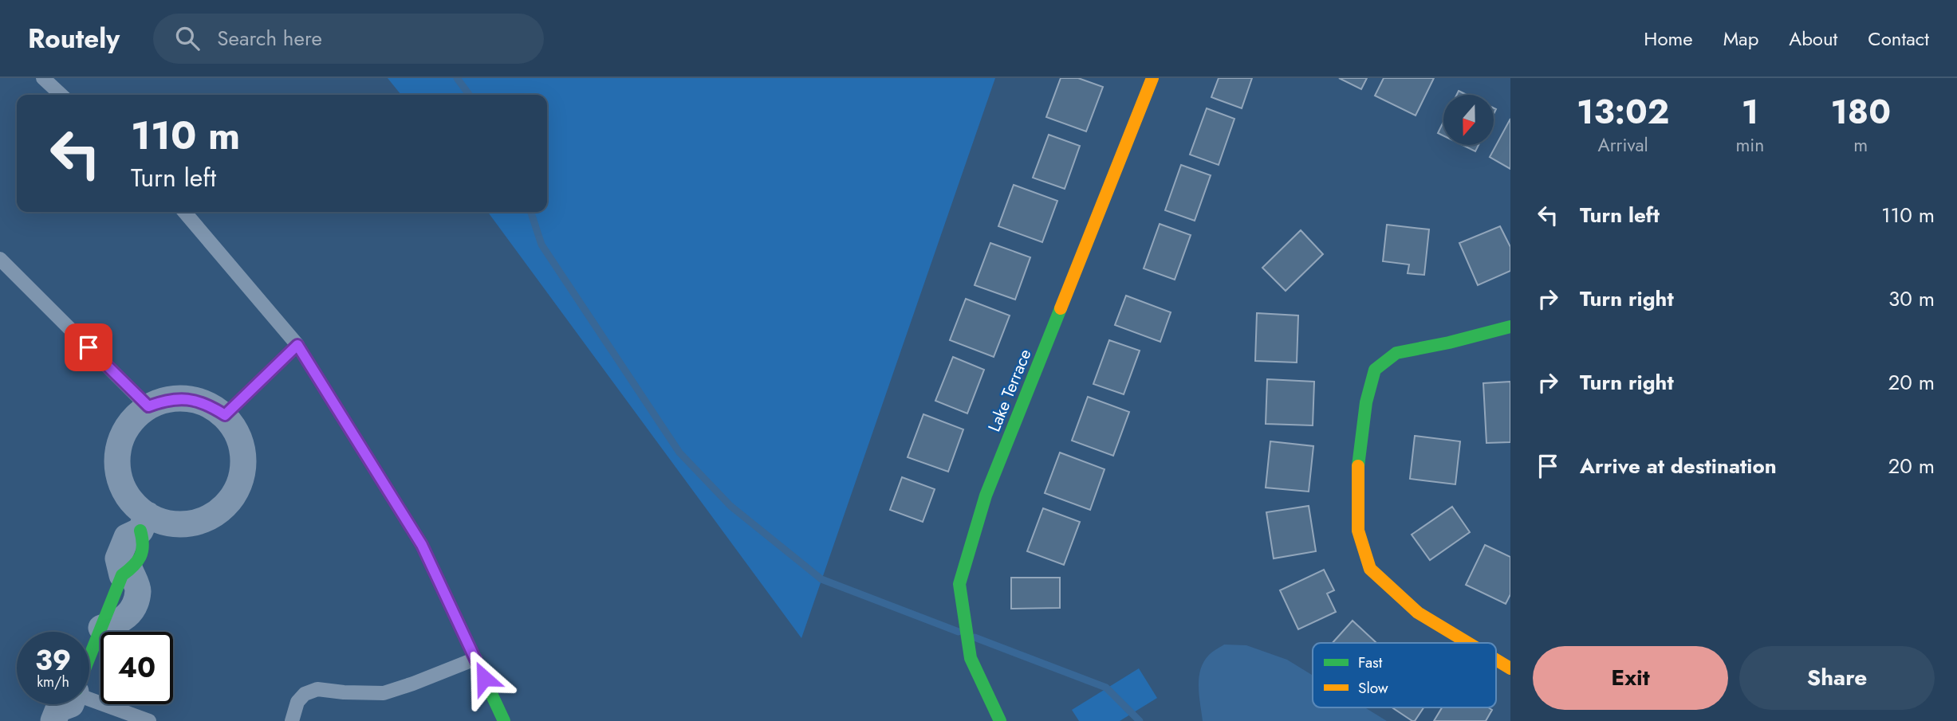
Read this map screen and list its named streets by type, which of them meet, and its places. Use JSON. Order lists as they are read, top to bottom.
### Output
{
  "streets": {
    "street": ["Lake Terrace"]
  },
  "legend": ["Fast", "Slow"],
  "north": "bottom",
  "page": {
    "header": "Routely",
    "search": "Search here",
    "nav": [
      "Home",
      "Map",
      "About",
      "Contact"
    ],
    "eta": [
      "13:02",
      "Arrival",
      "1",
      "min",
      "180",
      "m"
    ],
    "turn": ["110 m", "Turn left"],
    "list": [
      {
        "name": "Turn left",
        "value": "110 m"
      },
      {
        "name": "Turn right",
        "value": "30 m"
      },
      {
        "name": "Turn right",
        "value": "20 m"
      },
      {
        "name": "Arrive at destination",
        "value": "20 m"
      }
    ],
    "speed": "39 km/h",
    "limit": "40",
    "buttons": ["Exit", "Share"]
  }
}
